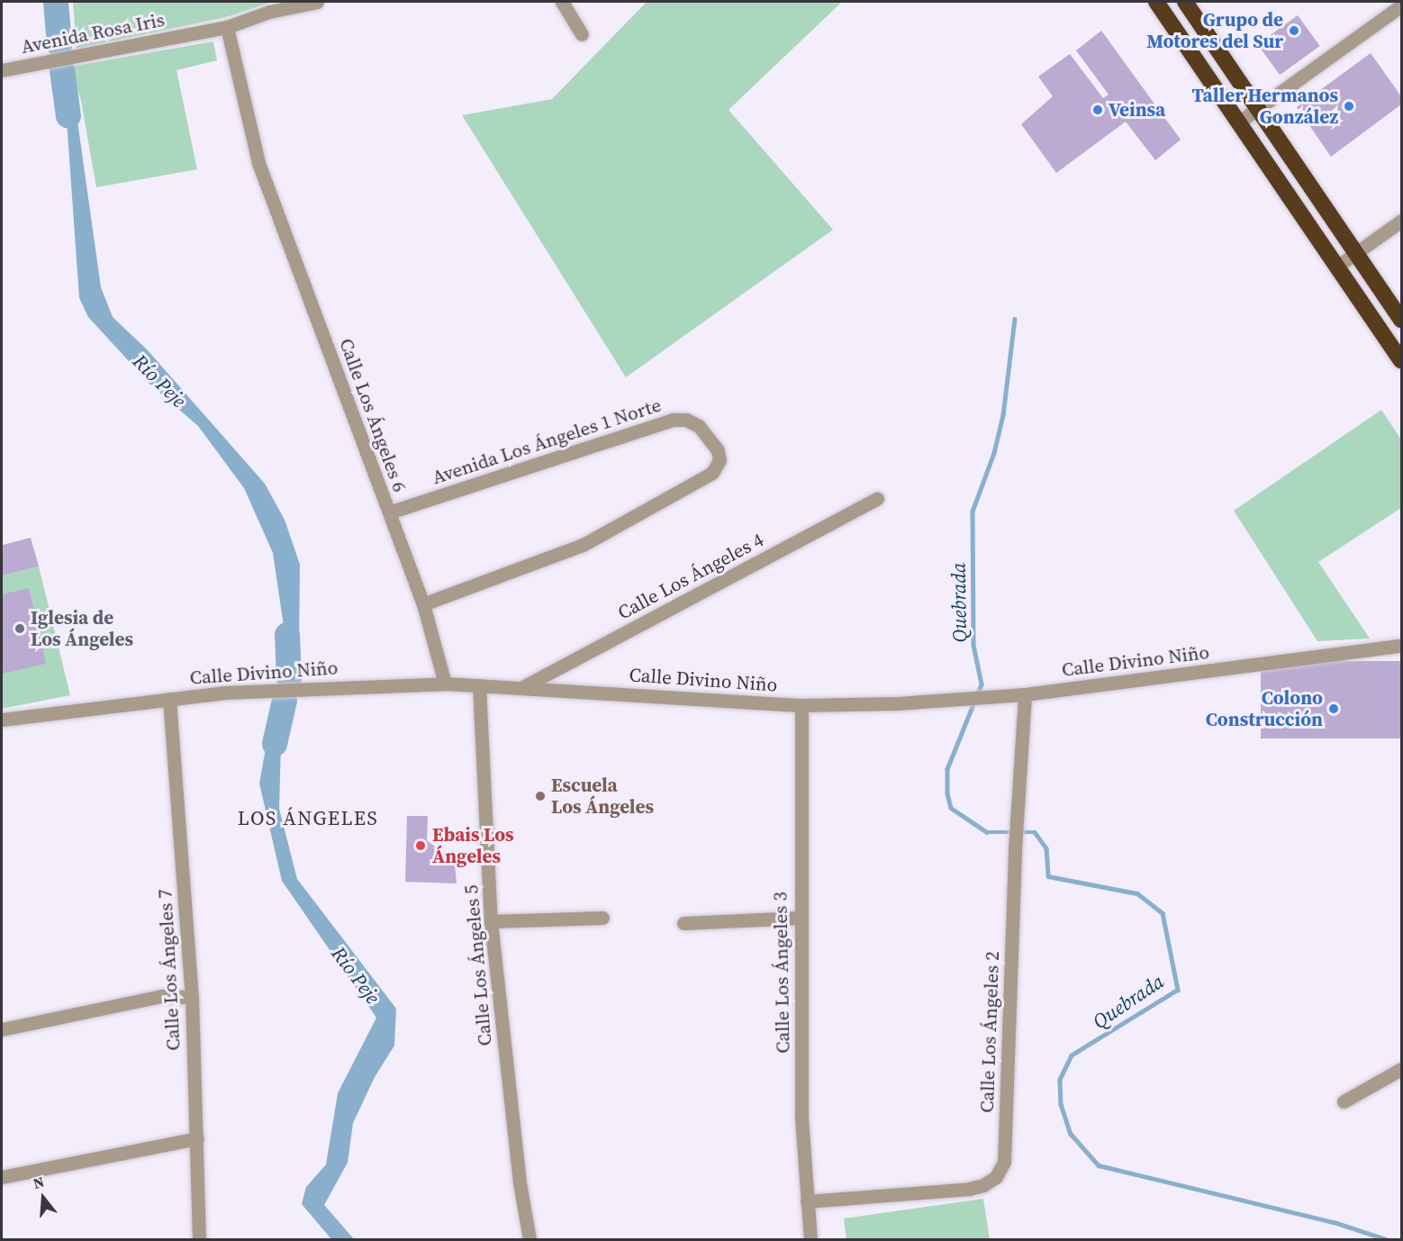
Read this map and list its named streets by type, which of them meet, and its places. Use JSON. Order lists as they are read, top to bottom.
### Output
{
  "streets": {
    "street": [
      "Avenida Rosa Iris",
      "Calle Los Ángeles 6",
      "Avenida Los Ángeles 1 Norte",
      "Calle Los Ángeles 4",
      "Calle Divino Niño",
      "Calle Los Ángeles 5",
      "Calle Los Ángeles 7",
      "Calle Los Ángeles 3",
      "Calle Los Ángeles 2"
    ]
  },
  "crossings": [
    ["Avenida Rosa Iris", "Calle Los Ángeles 6"],
    ["Calle Los Ángeles 6", "Avenida Los Ángeles 1 Norte"],
    ["Calle Los Ángeles 6", "Calle Divino Niño"],
    ["Calle Los Ángeles 4", "Calle Divino Niño"],
    ["Calle Divino Niño", "Calle Los Ángeles 5"],
    ["Calle Divino Niño", "Calle Los Ángeles 7"],
    ["Calle Divino Niño", "Calle Los Ángeles 3"],
    ["Calle Divino Niño", "Calle Los Ángeles 2"],
    ["Calle Los Ángeles 3", "Calle Los Ángeles 2"]
  ],
  "districts": ["LOS ÁNGELES"],
  "water": ["Río Peje", "Quebrada"],
  "places": [
    "Grupo de Motores del Sur",
    "Taller Hermanos González",
    "Veinsa",
    "Iglesia de Los Ángeles",
    "Colono Construcción",
    "Escuela Los Ángeles",
    "Ebais Los Ángeles"
  ],
  "north": "top"
}
